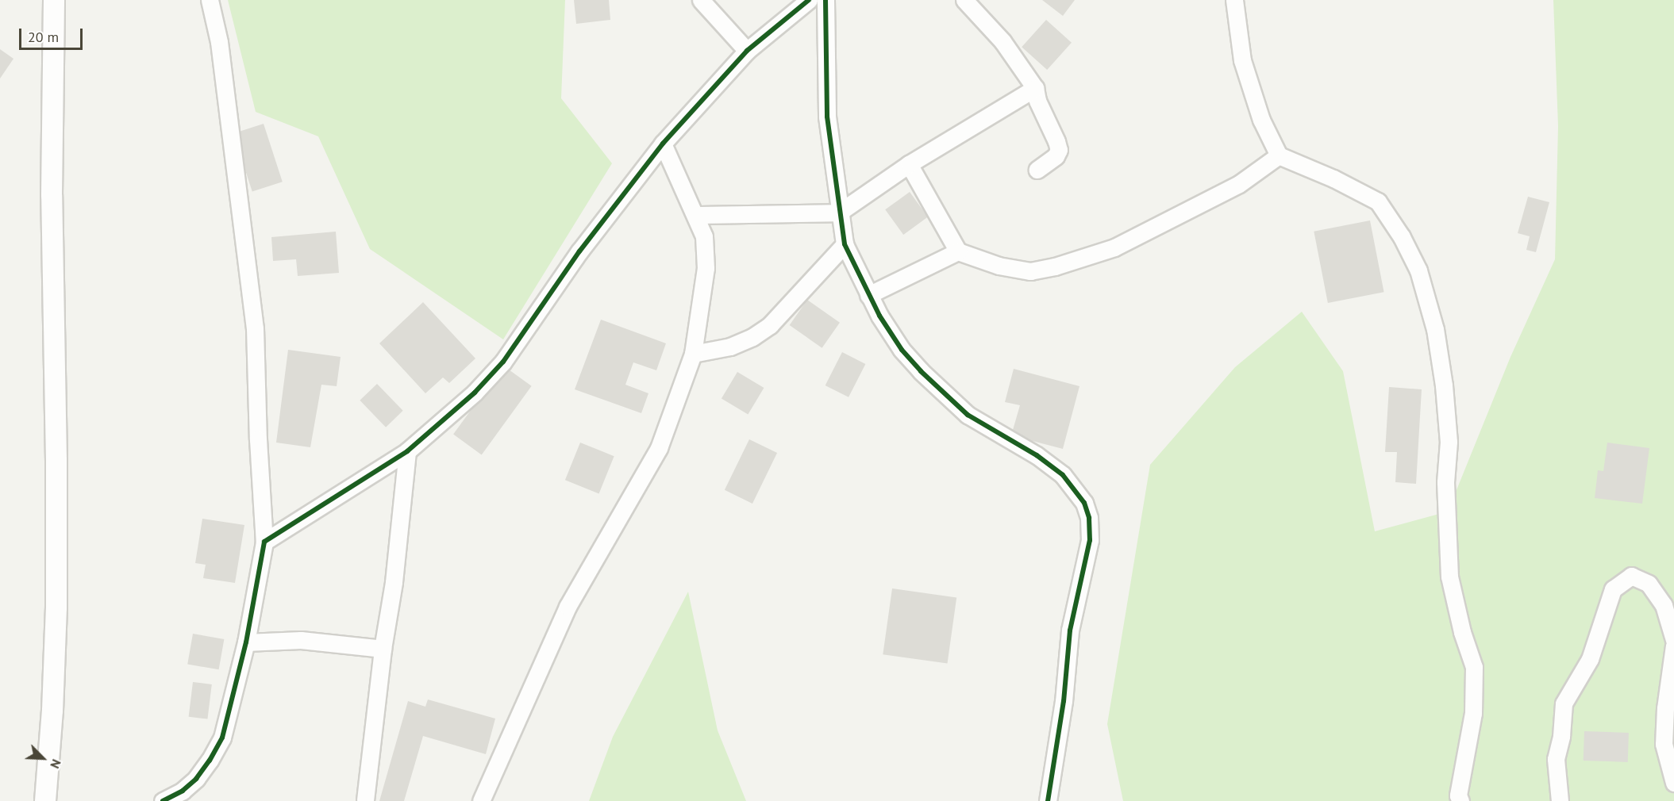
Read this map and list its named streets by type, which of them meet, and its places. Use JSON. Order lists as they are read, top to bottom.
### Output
{
  "scale_bar": "20 m",
  "north": "bottom right"
}
